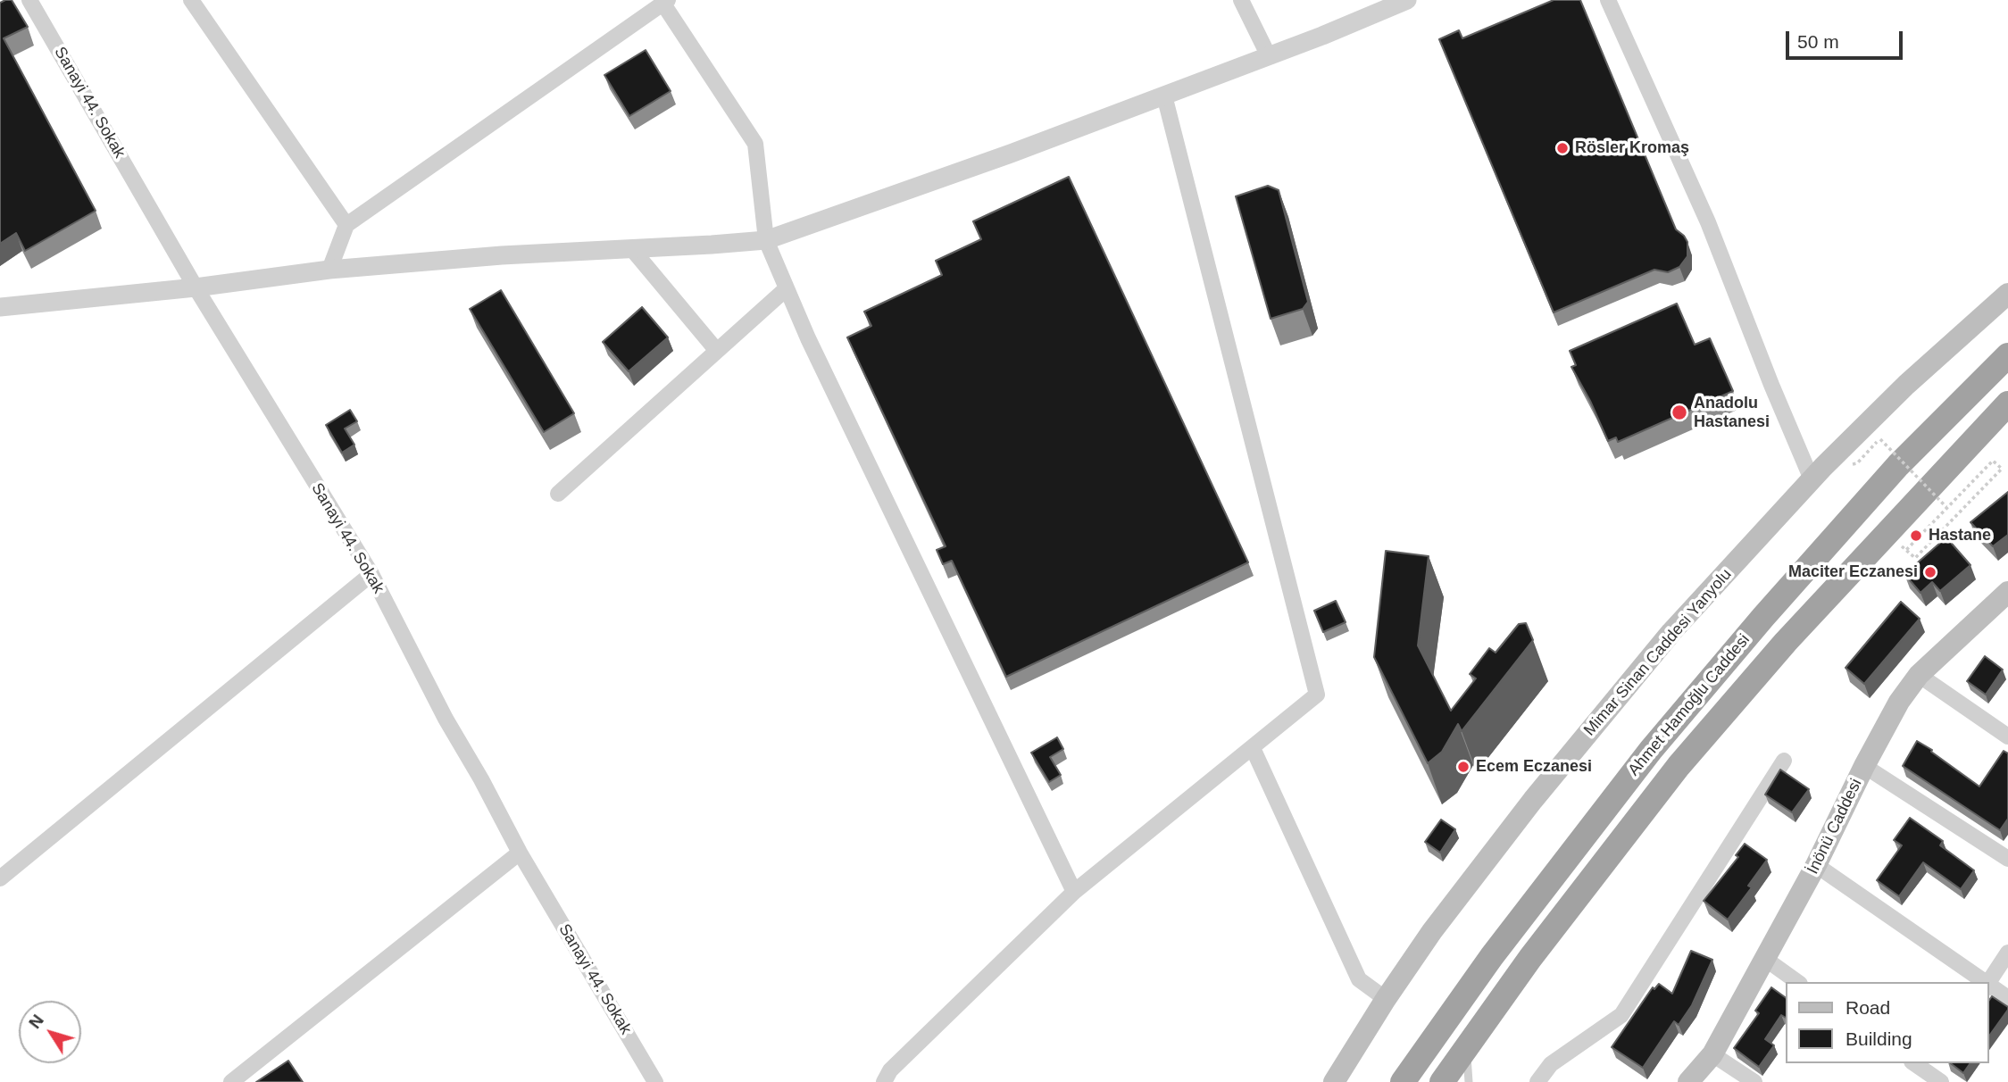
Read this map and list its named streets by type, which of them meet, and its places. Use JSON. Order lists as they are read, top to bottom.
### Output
{
  "streets": {
    "highway": ["Ahmet Hamoğlu Caddesi"],
    "main road": ["Mimar Sinan Caddesi Yanyolu", "İnönü Caddesi"],
    "street": ["Sanayi 44. Sokak"]
  },
  "places": [
    "Rösler Kromaş",
    "Anadolu Hastanesi",
    "Hastane",
    "Maciter Eczanesi",
    "Ecem Eczanesi"
  ],
  "legend": ["Road", "Building"],
  "scale_bar": "50 m",
  "north": "top left"
}
